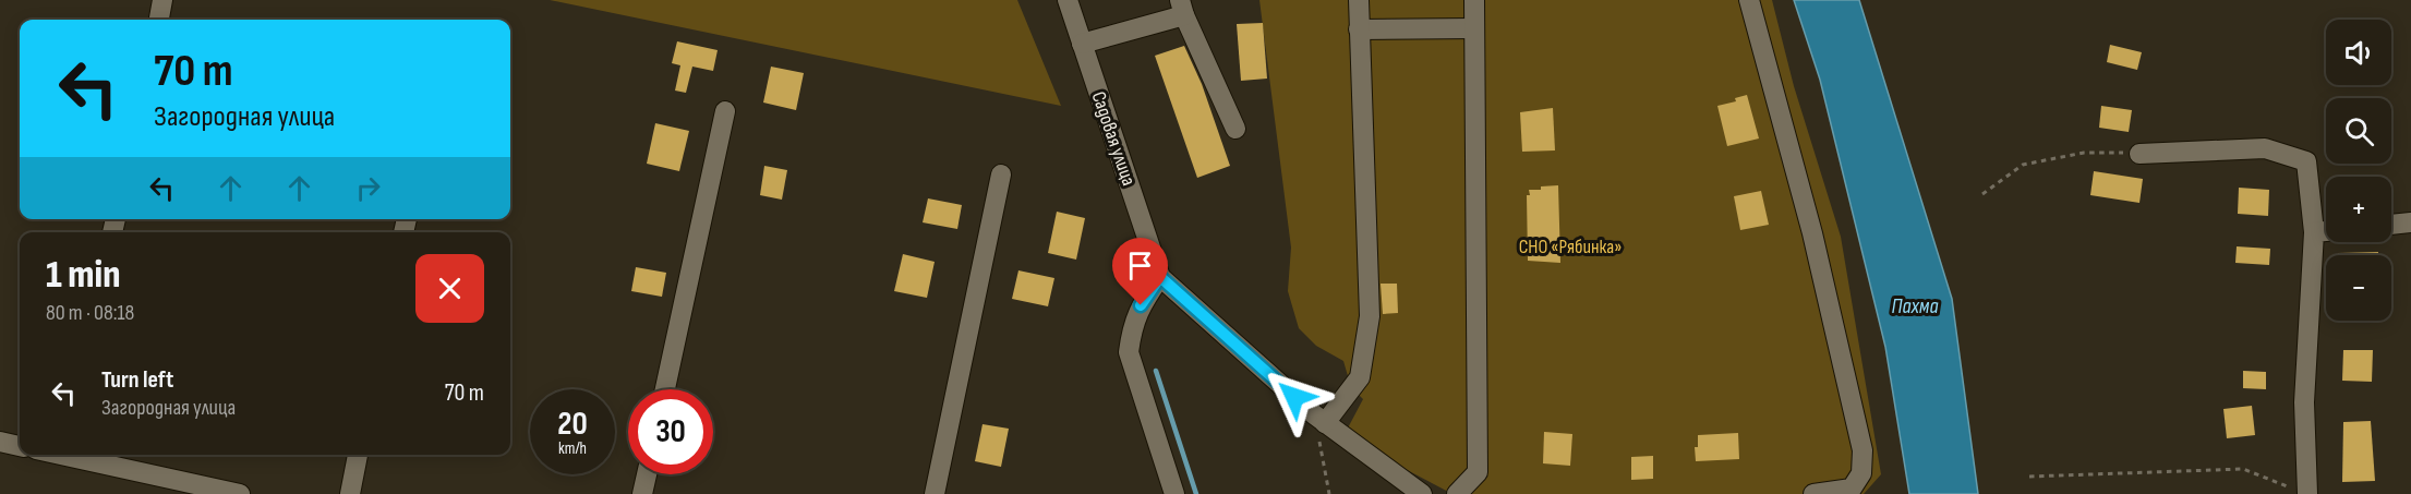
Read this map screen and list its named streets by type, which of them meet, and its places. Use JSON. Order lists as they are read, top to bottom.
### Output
{
  "streets": {
    "street": ["Садовая улица"]
  },
  "water": ["Пахма"],
  "parks": ["СНО «Рябинка»"],
  "page": {
    "map_buttons": ["+", "−"],
    "turn": ["70 m", "Загородная улица"],
    "heading": ["1 min", "80 m · 08:18"],
    "list": [
      {
        "name": "Turn left",
        "note": "Загородная улица",
        "value": "70 m"
      }
    ],
    "speed": "20 km/h",
    "limit": "30"
  }
}
